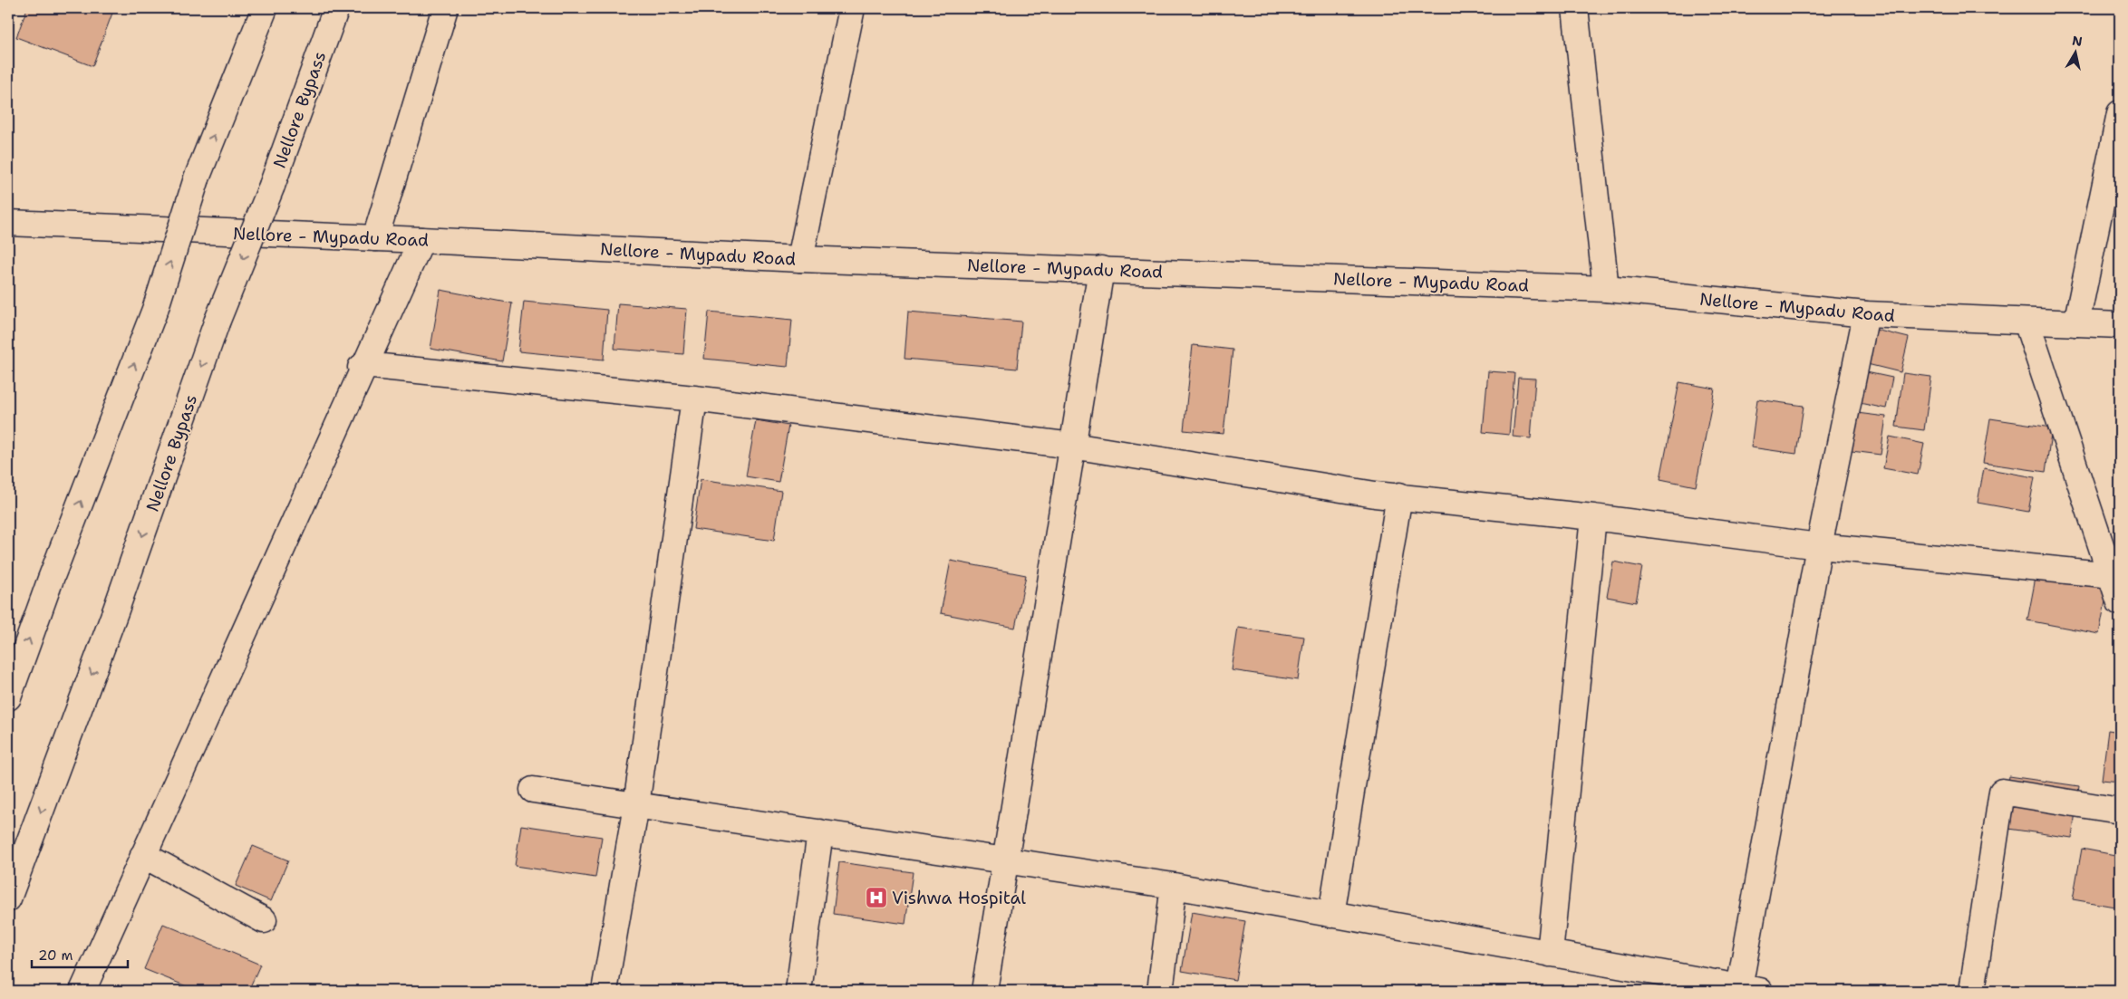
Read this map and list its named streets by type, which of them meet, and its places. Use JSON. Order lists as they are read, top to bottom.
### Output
{
  "streets": {
    "main road": ["Nellore Bypass", "Nellore - Mypadu Road"]
  },
  "places": {
    "hospital": ["Vishwa Hospital"]
  },
  "scale_bar": "20 m",
  "north": "top"
}
